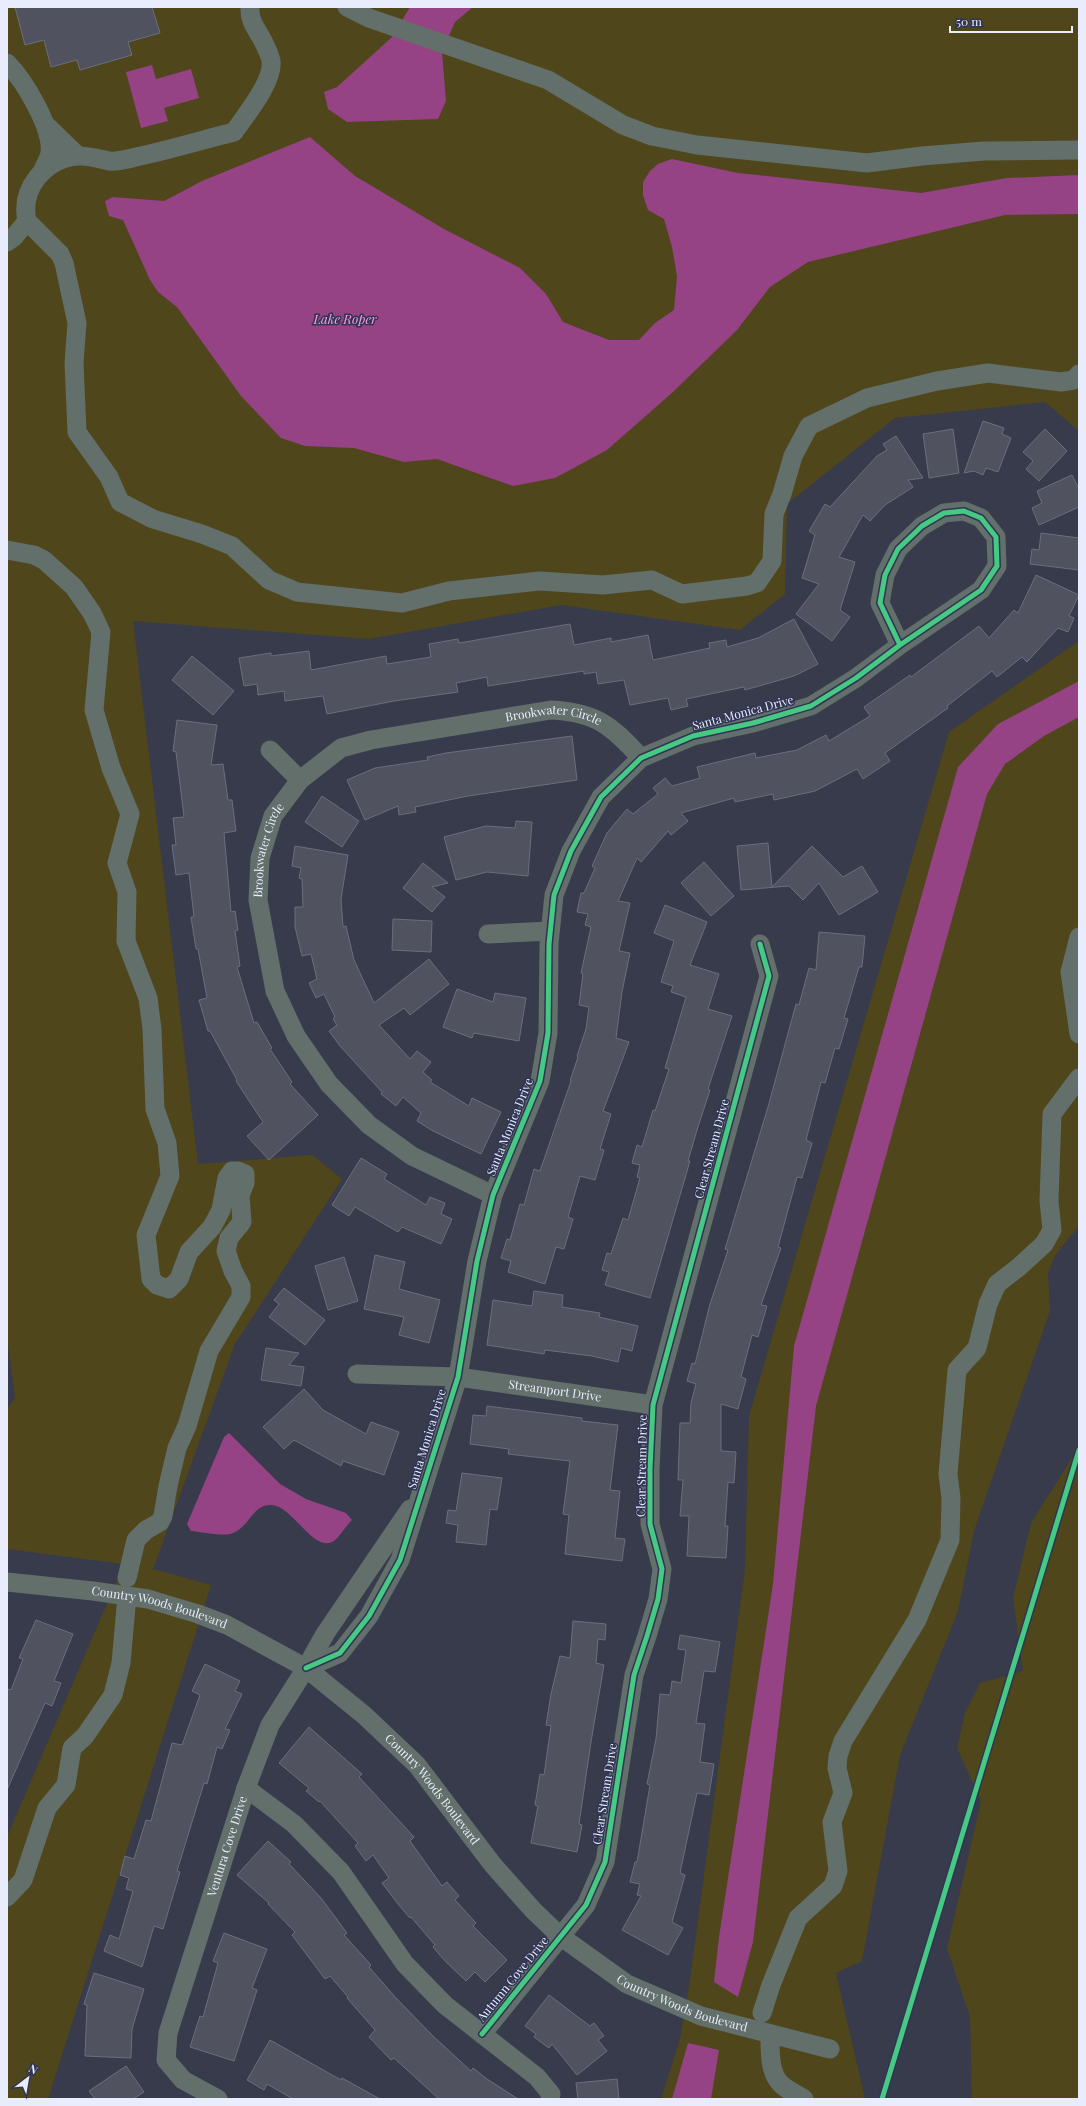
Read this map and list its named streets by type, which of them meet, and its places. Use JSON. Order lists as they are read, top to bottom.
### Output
{
  "streets": {
    "street": [
      "Santa Monica Drive",
      "Brookwater Circle",
      "Clear Stream Drive",
      "Streamport Drive",
      "Country Woods Boulevard",
      "Ventura Cove Drive",
      "Autumn Cove Drive"
    ]
  },
  "crossings": [
    ["Santa Monica Drive", "Brookwater Circle"],
    ["Santa Monica Drive", "Streamport Drive"],
    ["Santa Monica Drive", "Country Woods Boulevard"],
    ["Santa Monica Drive", "Ventura Cove Drive"],
    ["Clear Stream Drive", "Streamport Drive"],
    ["Clear Stream Drive", "Country Woods Boulevard"],
    ["Clear Stream Drive", "Autumn Cove Drive"],
    ["Country Woods Boulevard", "Ventura Cove Drive"],
    ["Country Woods Boulevard", "Autumn Cove Drive"],
    ["Ventura Cove Drive", "Autumn Cove Drive"]
  ],
  "water": ["Lake Roper"],
  "scale_bar": "50 m",
  "north": "top right"
}
